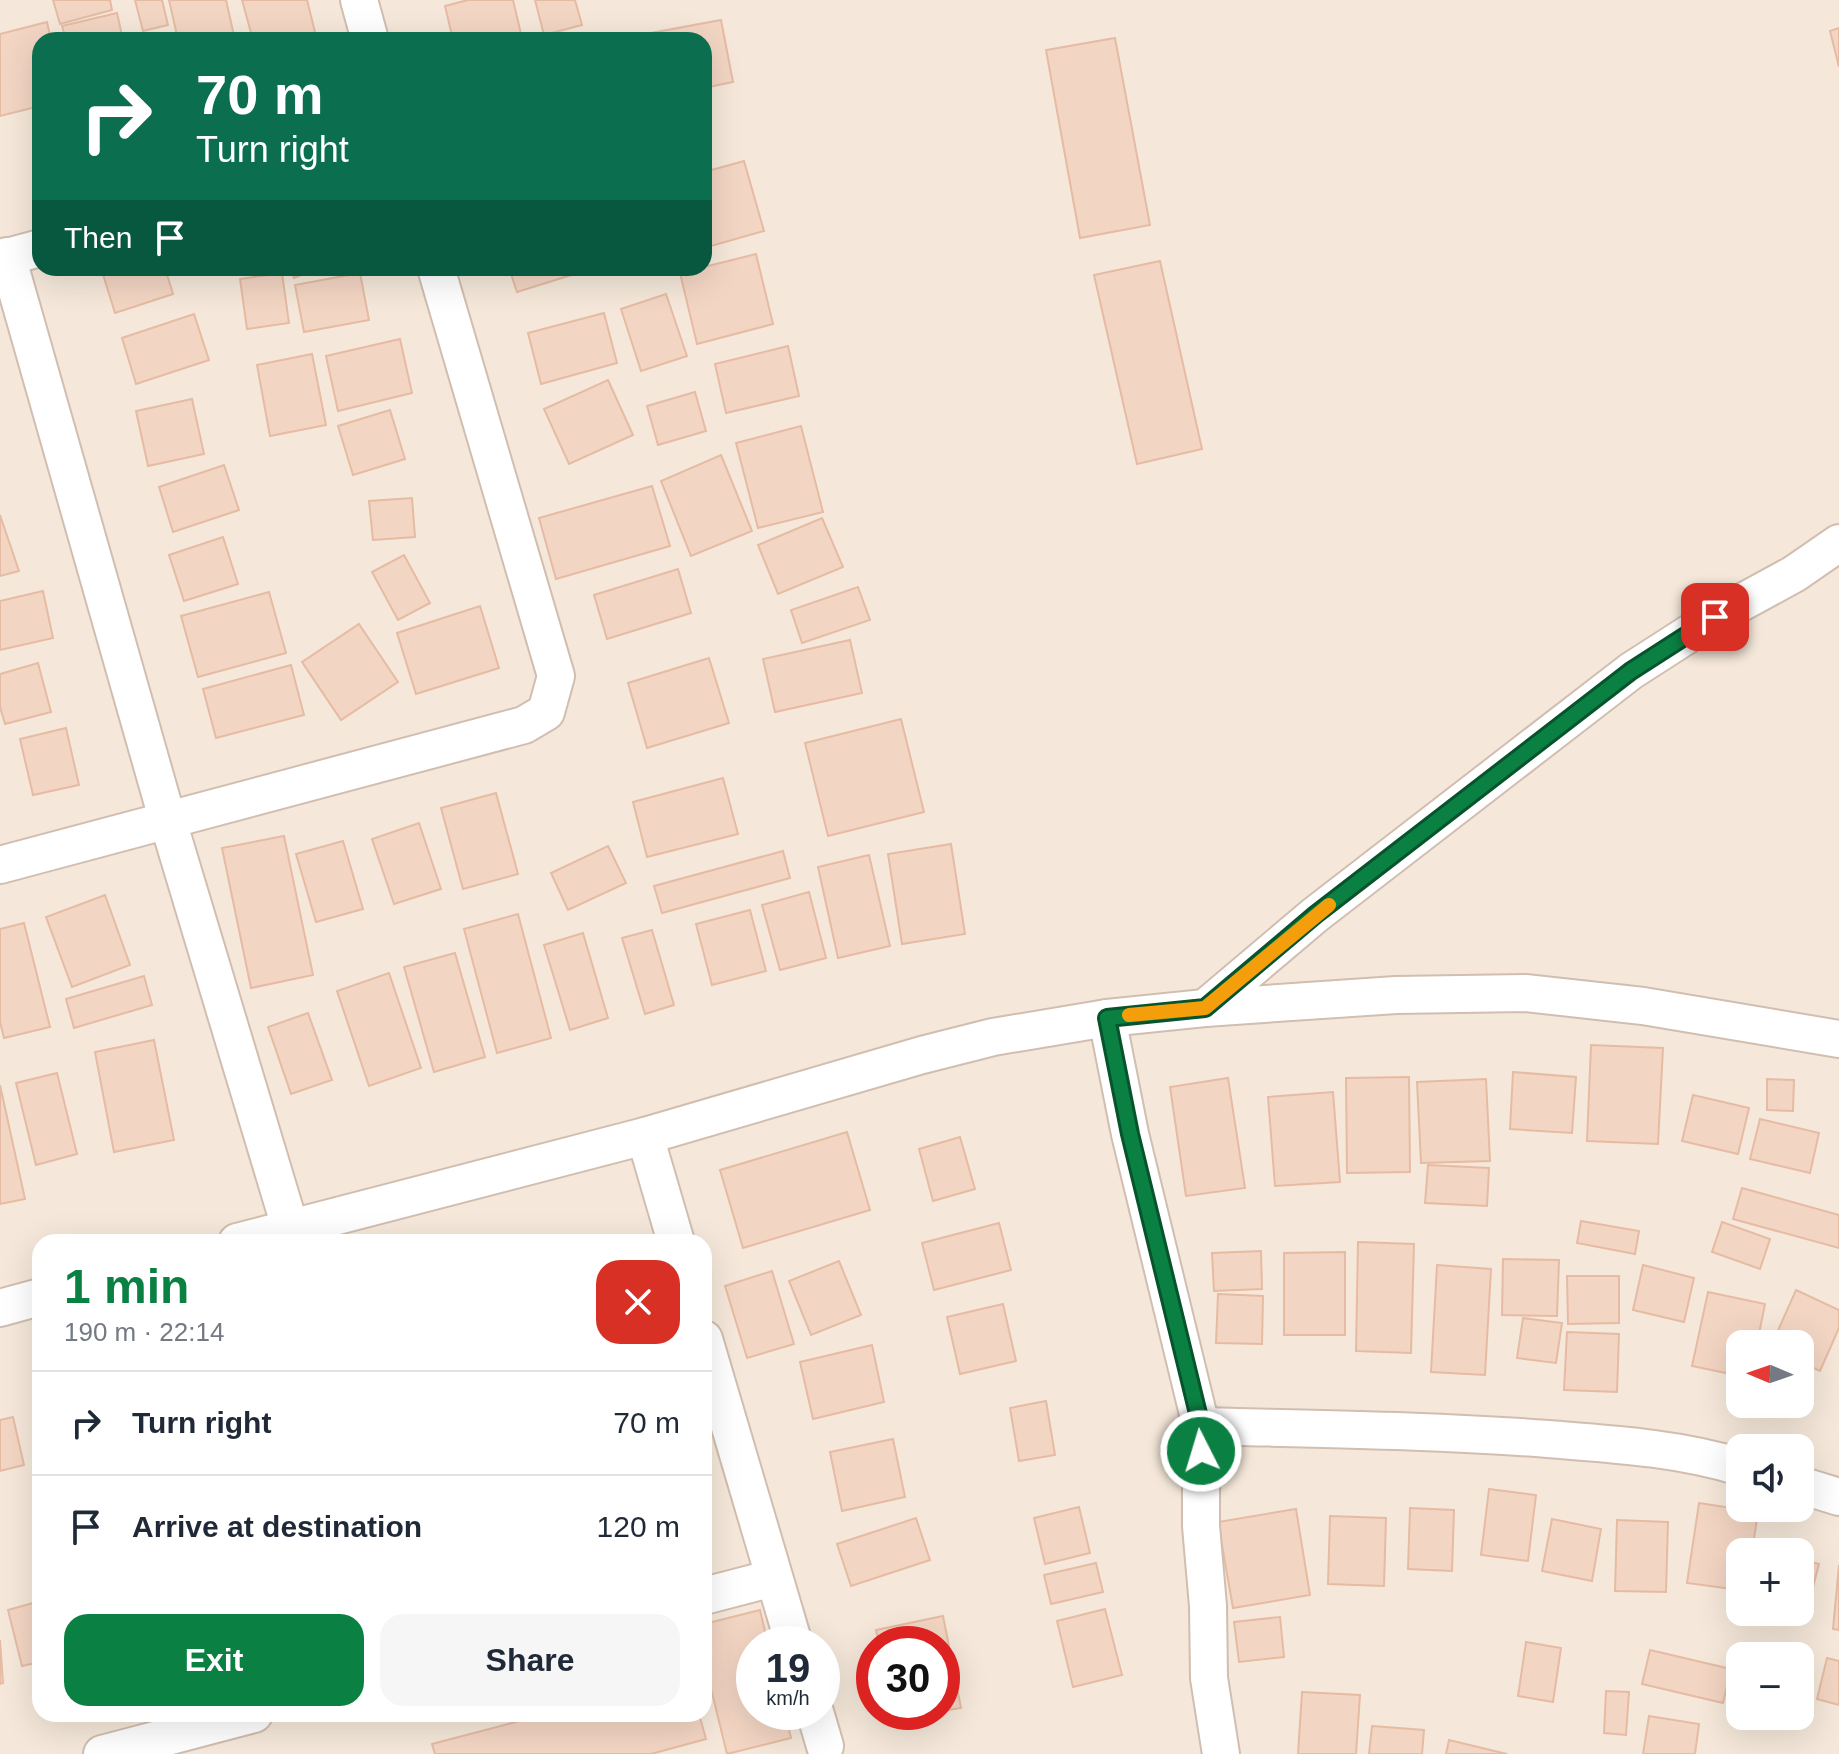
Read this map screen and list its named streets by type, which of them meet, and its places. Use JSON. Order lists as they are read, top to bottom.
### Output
{
  "north": "left",
  "page": {
    "turn": ["70 m", "Turn right"],
    "then": "Then",
    "heading": ["1 min", "190 m · 22:14"],
    "map_buttons": ["+", "−"],
    "list": [
      {
        "name": "Turn right",
        "value": "70 m"
      },
      {
        "name": "Arrive at destination",
        "value": "120 m"
      }
    ],
    "buttons": ["Exit", "Share"],
    "speed": "19 km/h",
    "limit": "30"
  }
}
